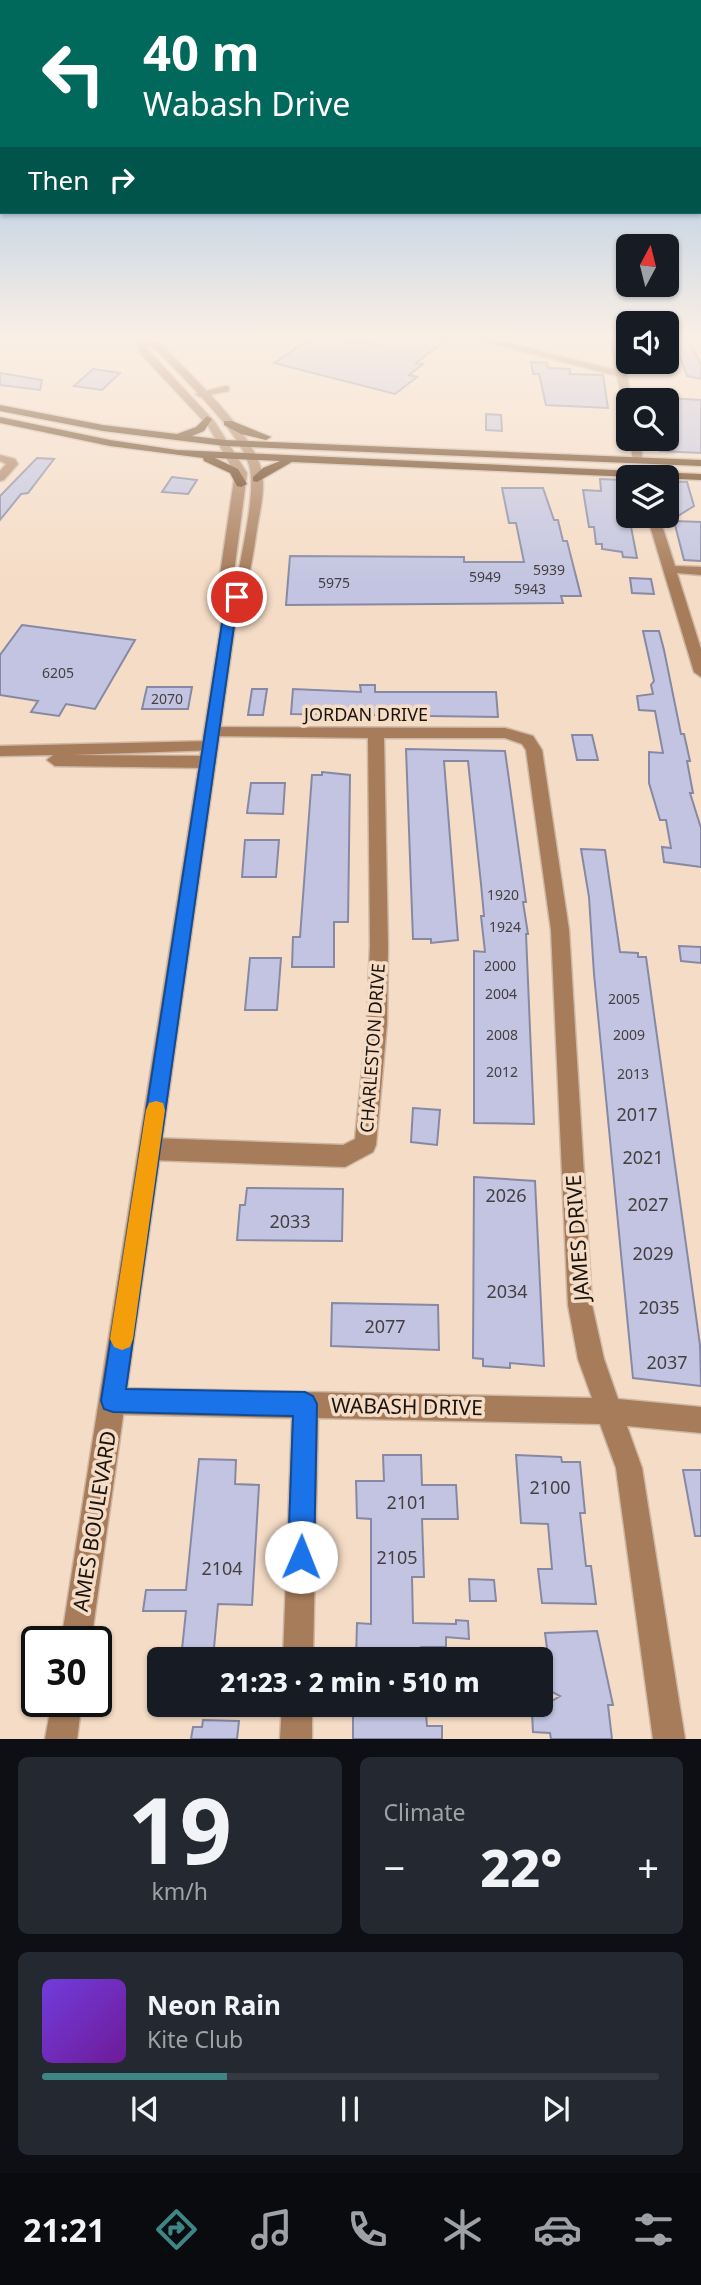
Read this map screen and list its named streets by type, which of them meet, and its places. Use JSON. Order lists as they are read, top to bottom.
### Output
{
  "streets": {
    "street": [
      "JORDAN DRIVE",
      "CHARLESTON DRIVE",
      "JAMES DRIVE",
      "WABASH DRIVE",
      "AMES BOULEVARD"
    ]
  },
  "crossings": [
    ["JORDAN DRIVE", "CHARLESTON DRIVE"],
    ["JORDAN DRIVE", "JAMES DRIVE"],
    ["JORDAN DRIVE", "AMES BOULEVARD"],
    ["CHARLESTON DRIVE", "AMES BOULEVARD"],
    ["JAMES DRIVE", "WABASH DRIVE"],
    ["WABASH DRIVE", "AMES BOULEVARD"]
  ],
  "house_numbers": [
    "5939",
    "5949",
    "5975",
    "5943",
    "6205",
    "2070",
    "1920",
    "1924",
    "2000",
    "2004",
    "2005",
    "2008",
    "2009",
    "2012",
    "2013",
    "2017",
    "2021",
    "2026",
    "2027",
    "2033",
    "2029",
    "2034",
    "2035",
    "2077",
    "2037",
    "2100",
    "2101",
    "2105",
    "2104"
  ],
  "north": "top",
  "page": {
    "turn": ["40 m", "Wabash Drive"],
    "then": "Then",
    "limit": "30",
    "trip": "21:23 · 2 min · 510 m",
    "tile": [
      ["19", "km/h"],
      "Climate"
    ],
    "heat": ["−", "22°", "+"],
    "song": ["Neon Rain", "Kite Club"],
    "tabs": "21:21"
  }
}
